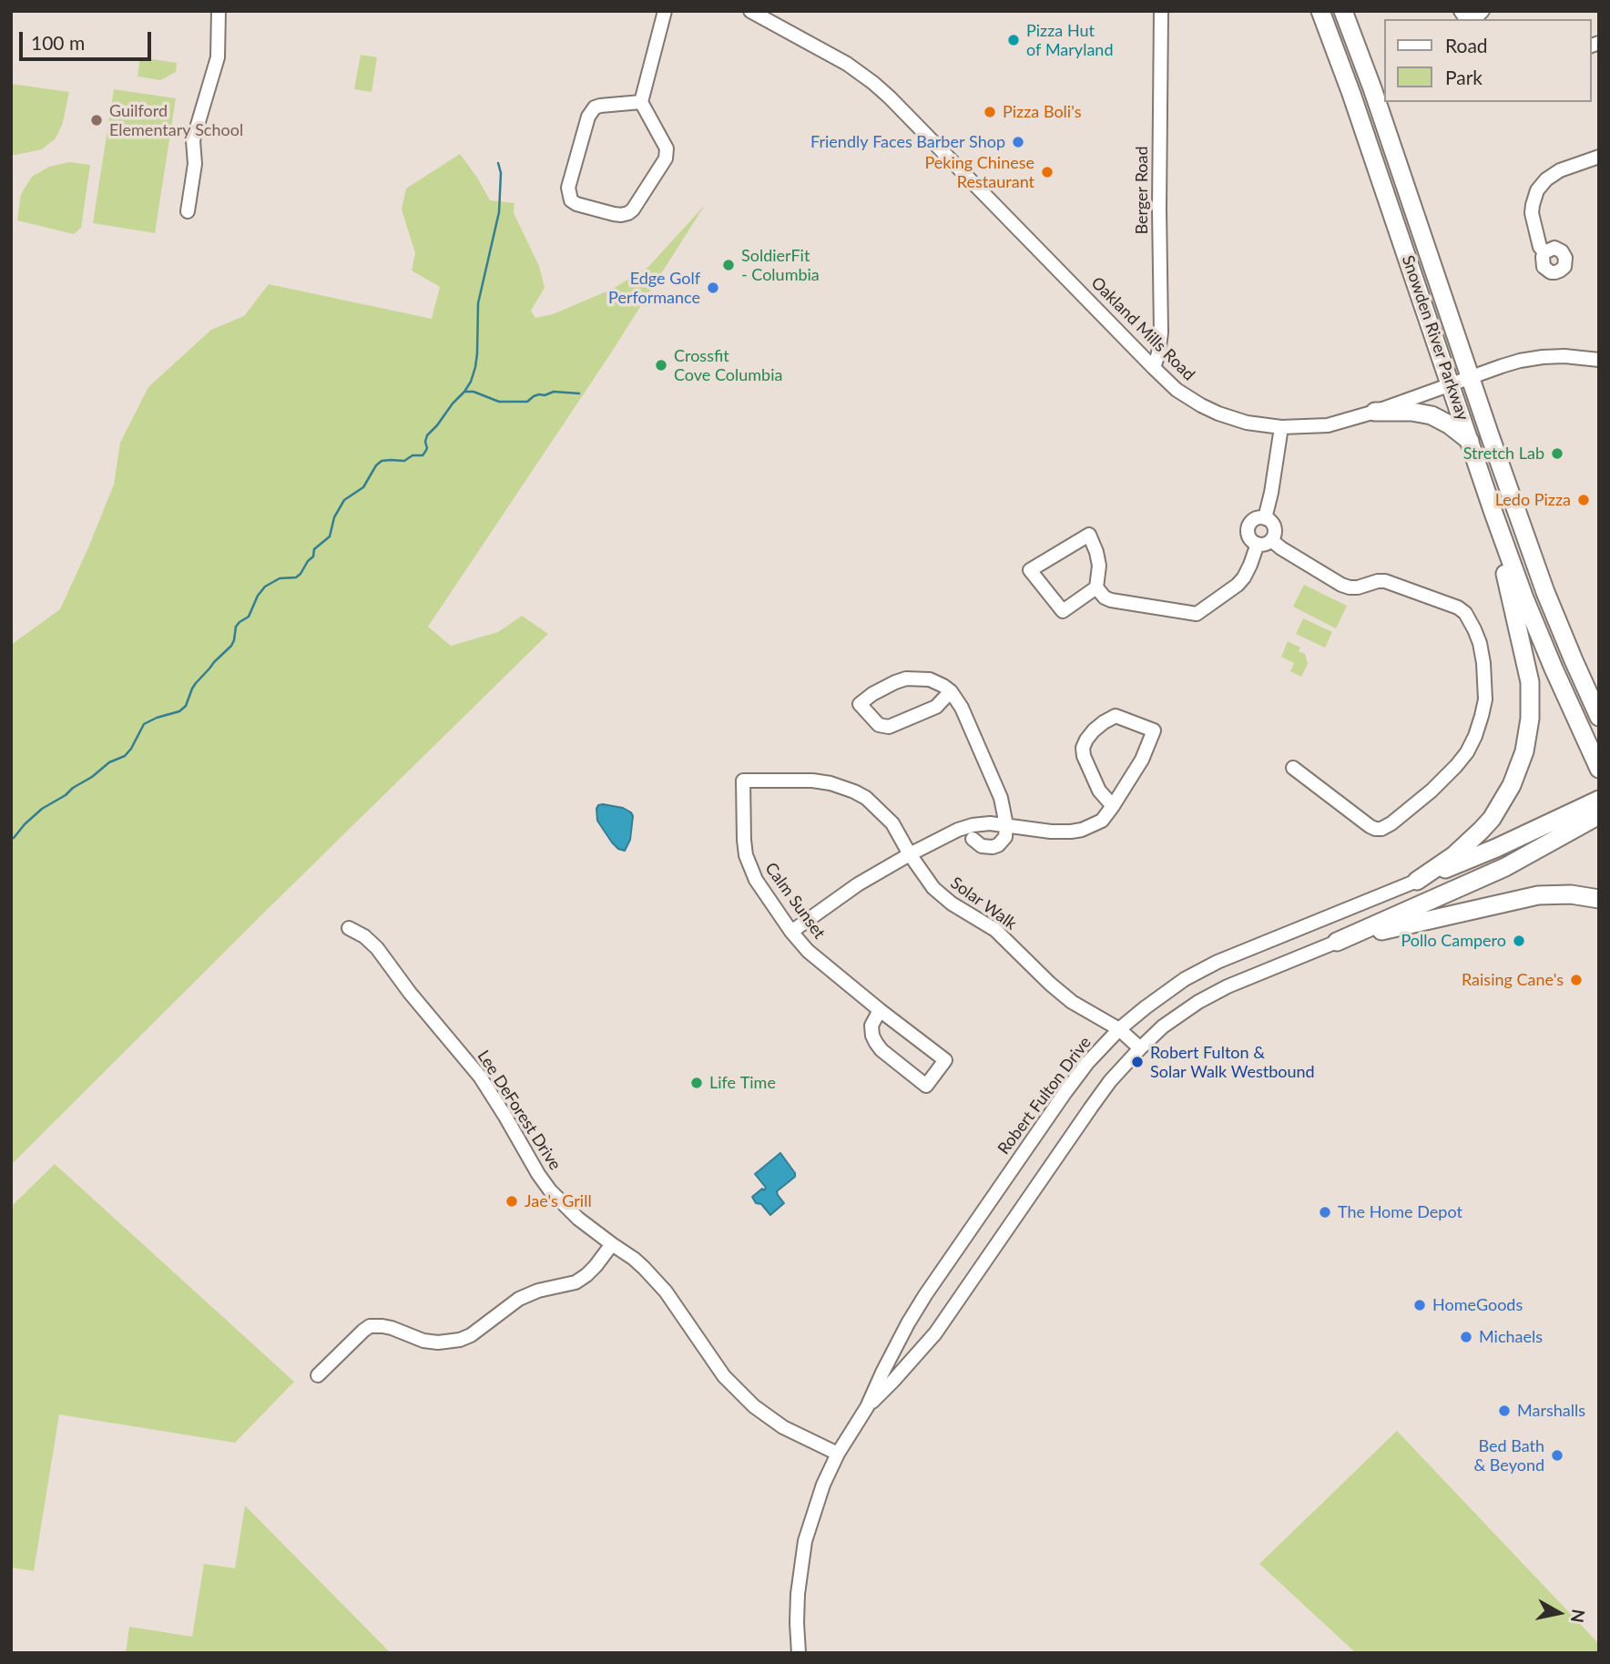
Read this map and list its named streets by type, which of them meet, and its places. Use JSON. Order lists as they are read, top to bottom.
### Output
{
  "streets": {
    "main road": ["Snowden River Parkway"],
    "street": [
      "Berger Road",
      "Oakland Mills Road",
      "Calm Sunset",
      "Solar Walk",
      "Robert Fulton Drive",
      "Lee DeForest Drive"
    ]
  },
  "crossings": [
    ["Berger Road", "Oakland Mills Road"],
    ["Oakland Mills Road", "Snowden River Parkway"],
    ["Calm Sunset", "Solar Walk"],
    ["Solar Walk", "Robert Fulton Drive"],
    ["Robert Fulton Drive", "Lee DeForest Drive"]
  ],
  "places": [
    "Pizza Hut of Maryland",
    "Pizza Boli's",
    "Guilford Elementary School",
    "Friendly Faces Barber Shop",
    "Peking Chinese Restaurant",
    "SoldierFit - Columbia",
    "Edge Golf Performance",
    "Crossfit Cove Columbia",
    "Stretch Lab",
    "Ledo Pizza",
    "Pollo Campero",
    "Raising Cane's",
    "Robert Fulton & Solar Walk Westbound",
    "Life Time",
    "Jae's Grill",
    "The Home Depot",
    "HomeGoods",
    "Michaels",
    "Marshalls",
    "Bed Bath & Beyond"
  ],
  "legend": ["Road", "Park"],
  "scale_bar": "100 m",
  "north": "right"
}
